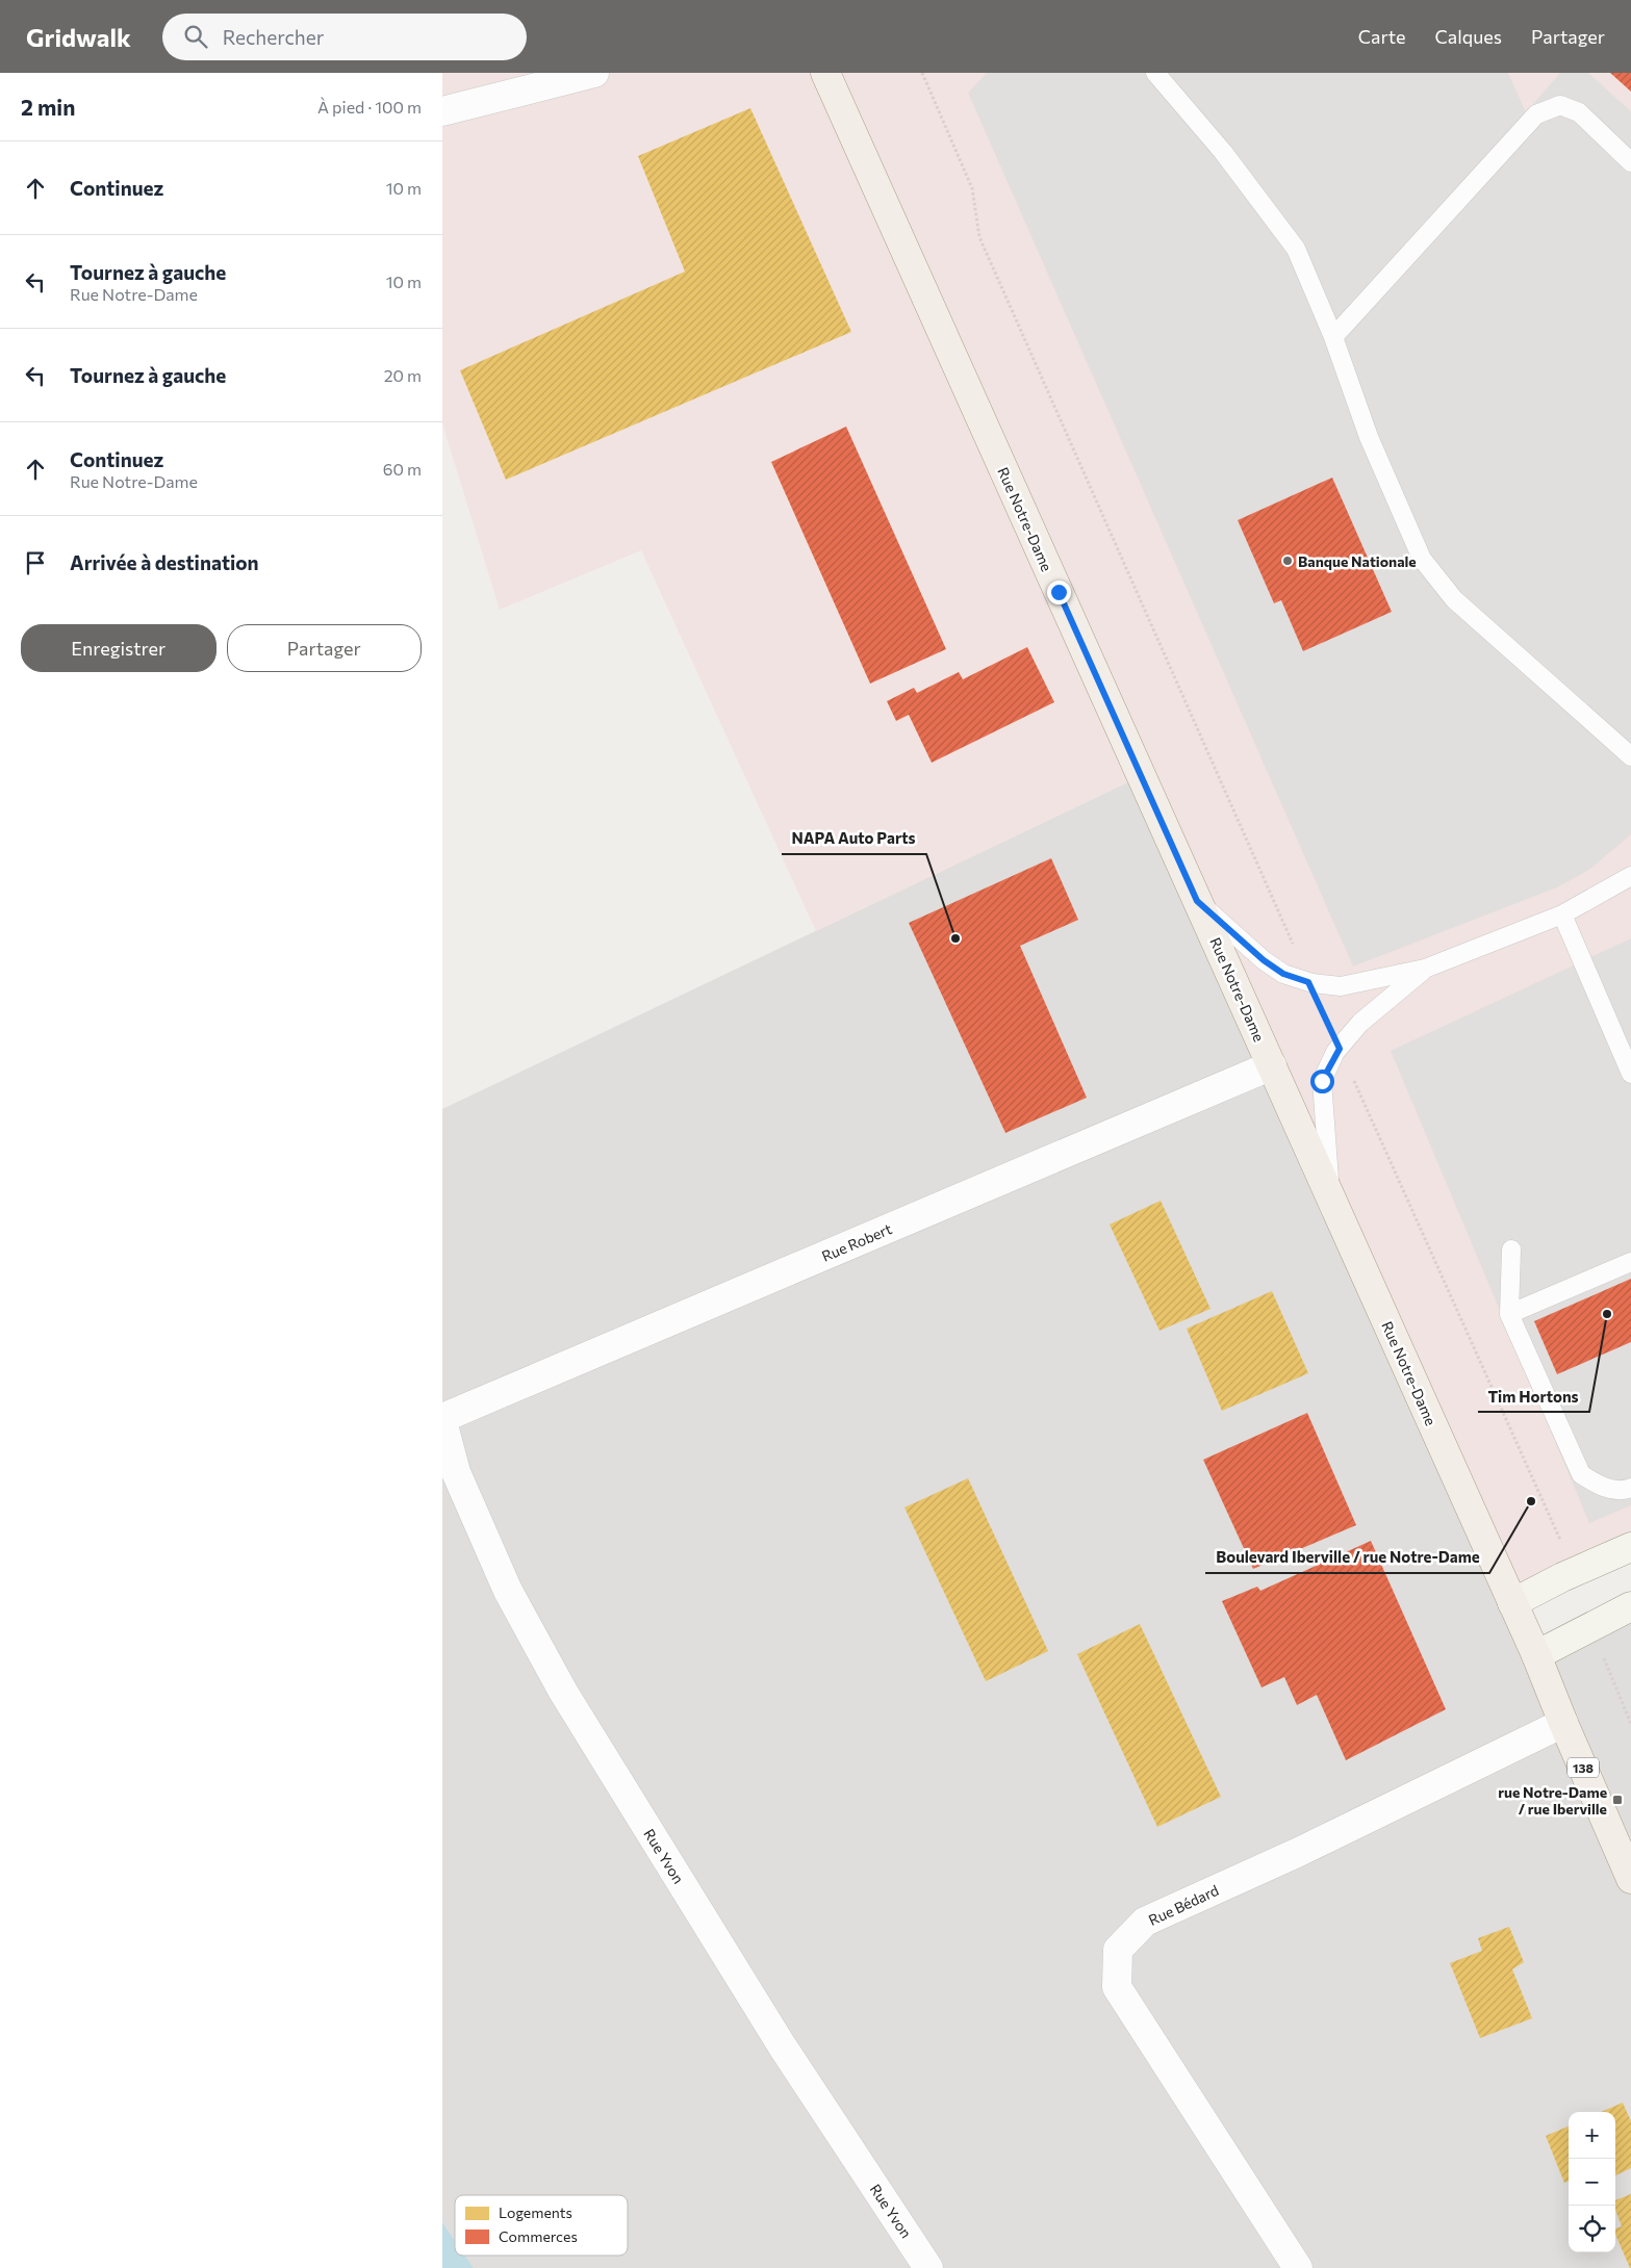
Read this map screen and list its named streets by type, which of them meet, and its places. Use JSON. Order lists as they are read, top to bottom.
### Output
{
  "streets": {
    "main road": ["Rue Notre-Dame", "138"],
    "street": ["Rue Robert", "Rue Yvon", "Rue Bédard"]
  },
  "crossings": [
    ["Rue Notre-Dame", "Rue Robert"],
    ["Rue Notre-Dame", "Rue Bédard"],
    ["Rue Robert", "Rue Yvon"]
  ],
  "places": {
    "other": [
      "Banque Nationale",
      "NAPA Auto Parts",
      "Tim Hortons",
      "Boulevard Iberville / rue Notre-Dame"
    ],
    "transit": ["rue Notre-Dame / rue Iberville"]
  },
  "legend": ["Logements", "Commerces"],
  "page": {
    "header": "Gridwalk",
    "search": "Rechercher",
    "nav": ["Carte", "Calques", "Partager"],
    "heading": ["2 min", "À pied · 100 m"],
    "list": [
      ["Continuez", "10 m"],
      ["Tournez à gauche", "Rue Notre-Dame", "10 m"],
      ["Tournez à gauche", "20 m"],
      ["Continuez", "Rue Notre-Dame", "60 m"],
      "Arrivée à destination"
    ],
    "buttons": ["Enregistrer", "Partager"],
    "map_buttons": ["+", "−"]
  }
}
